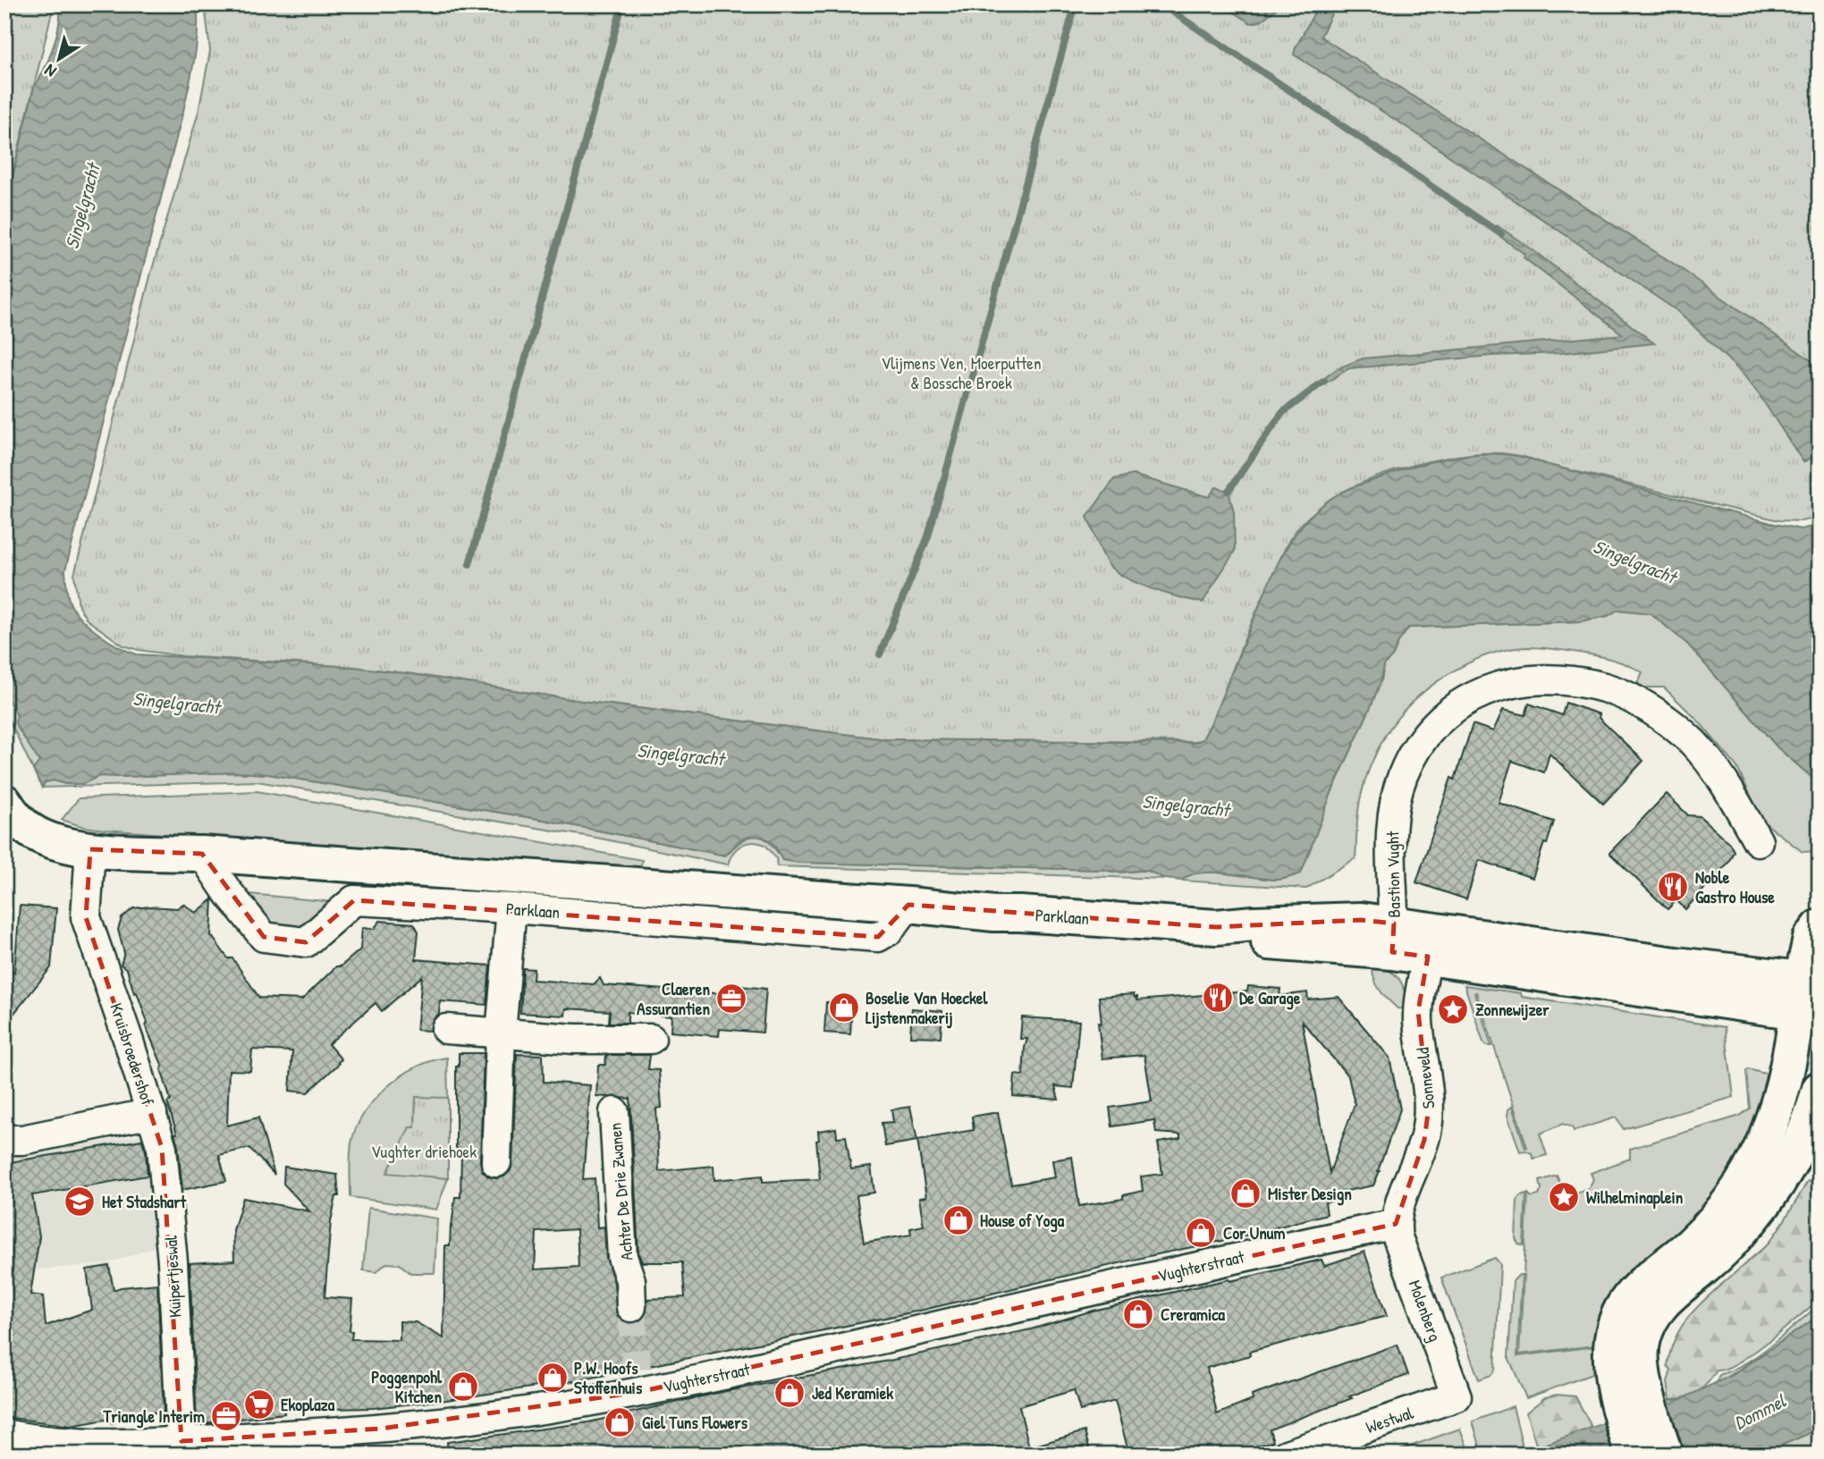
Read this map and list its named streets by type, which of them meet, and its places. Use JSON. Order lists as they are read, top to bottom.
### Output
{
  "streets": {
    "main road": ["Parklaan"],
    "street": [
      "Bastion Vught",
      "Kruisbroedershof",
      "Sonneveld",
      "Achter De Drie Zwanen",
      "Vughterstraat",
      "Kuipertjeswal",
      "Molenberg",
      "Westwal"
    ]
  },
  "crossings": [
    ["Bastion Vught", "Parklaan"],
    ["Parklaan", "Kruisbroedershof"],
    ["Kruisbroedershof", "Kuipertjeswal"],
    ["Sonneveld", "Vughterstraat"],
    ["Sonneveld", "Molenberg"],
    ["Vughterstraat", "Kuipertjeswal"],
    ["Vughterstraat", "Molenberg"],
    ["Molenberg", "Westwal"]
  ],
  "water": ["Singelgracht", "Dommel"],
  "parks": ["Vlijmens Ven, Moerputten & Bossche Broek", "Vughter driehoek"],
  "places": {
    "restaurant": ["Noble Gastro House", "De Garage"],
    "office": ["Claeren Assurantien", "Triangle Interim"],
    "shop": [
      "Boselie Van Hoeckel Lijstenmakerij",
      "Mister Design",
      "House of Yoga",
      "Cor Unum",
      "Creramica",
      "P.W. Hoofs Stoffenhuis",
      "Poggenpohl Kitchen",
      "Jed Keramiek",
      "Giel Tuns Flowers"
    ],
    "place": ["Zonnewijzer", "Wilhelminaplein"],
    "school or university": ["Het Stadshart"],
    "supermarket": ["Ekoplaza"]
  },
  "north": "bottom left"
}
